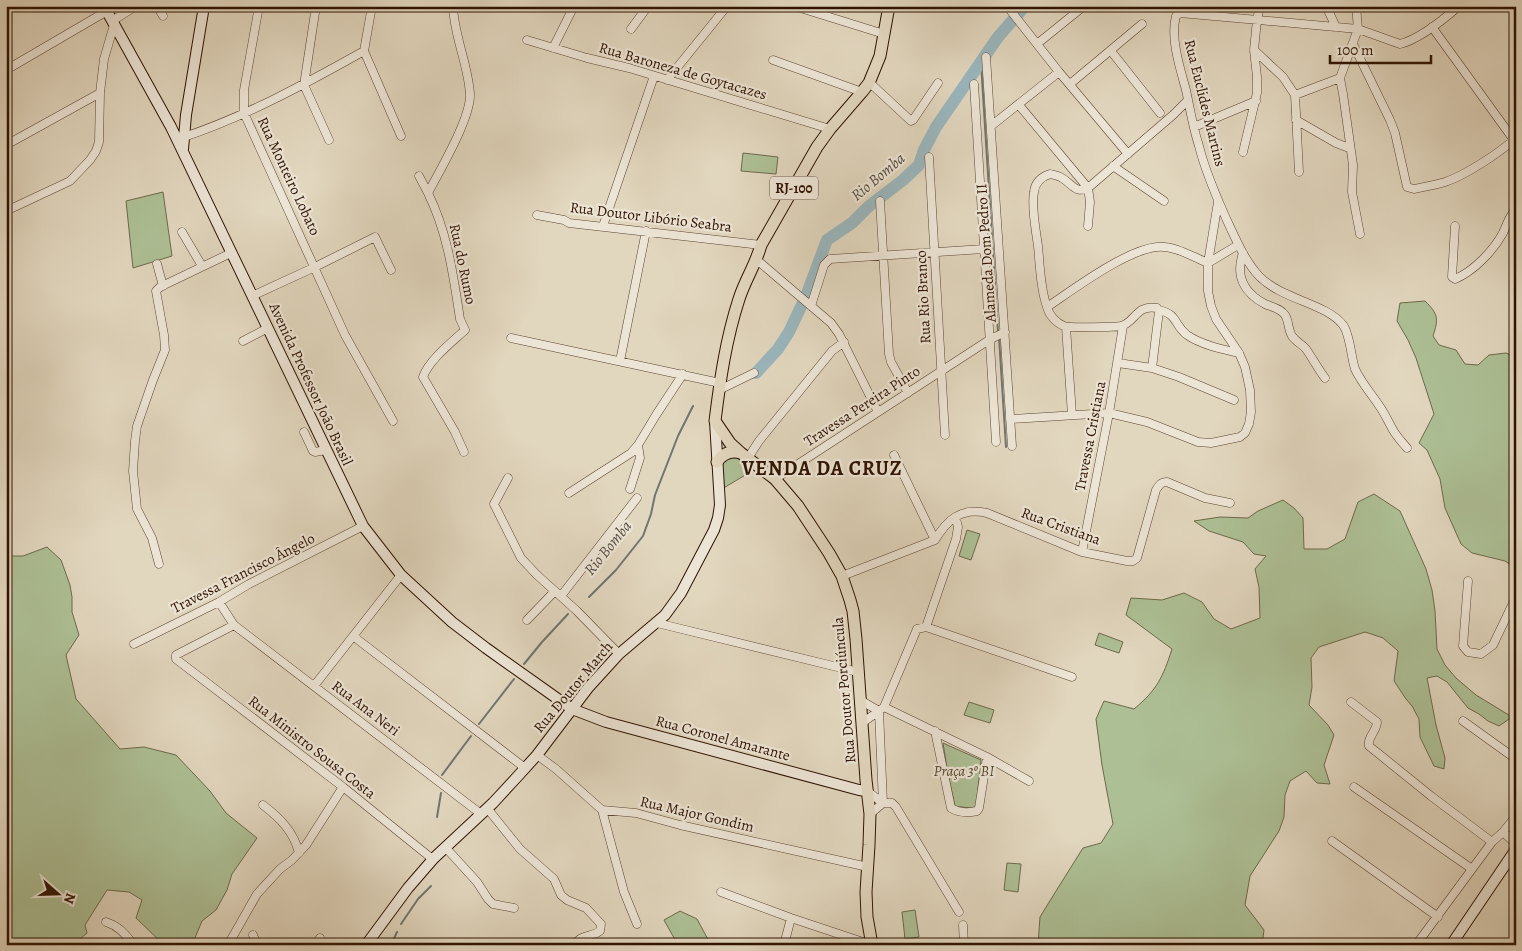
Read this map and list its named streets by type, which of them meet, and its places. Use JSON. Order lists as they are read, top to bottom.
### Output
{
  "streets": {
    "main road": [
      "RJ-100",
      "Avenida Professor João Brasil",
      "Rua Doutor March",
      "Rua Doutor Porciúncula",
      "Rua Coronel Amarante"
    ],
    "street": [
      "Rua Baroneza de Goytacazes",
      "Rua Euclides Martins",
      "Rua Monteiro Lobato",
      "Rua Doutor Libório Seabra",
      "Alameda Dom Pedro II",
      "Rua do Rumo",
      "Rua Rio Branco",
      "Travessa Pereira Pinto",
      "Travessa Cristiana",
      "Rua Cristiana",
      "Travessa Francisco Ângelo",
      "Rua Ana Neri",
      "Rua Ministro Sousa Costa",
      "Rua Major Gondim"
    ]
  },
  "crossings": [
    ["Rua Baroneza de Goytacazes", "Rua Doutor March"],
    ["Rua Doutor Libório Seabra", "Rua Doutor March"],
    ["Alameda Dom Pedro II", "Travessa Pereira Pinto"],
    ["Rua Rio Branco", "Travessa Pereira Pinto"],
    ["Avenida Professor João Brasil", "Travessa Francisco Ângelo"],
    ["Avenida Professor João Brasil", "Rua Doutor March"],
    ["Avenida Professor João Brasil", "Rua Coronel Amarante"],
    ["Travessa Pereira Pinto", "Rua Doutor Porciúncula"],
    ["Travessa Cristiana", "Rua Cristiana"],
    ["Rua Cristiana", "Rua Doutor Porciúncula"],
    ["Travessa Francisco Ângelo", "Rua Ana Neri"],
    ["Rua Doutor March", "Rua Doutor Porciúncula"],
    ["Rua Doutor March", "Rua Ana Neri"],
    ["Rua Doutor March", "Rua Coronel Amarante"],
    ["Rua Doutor March", "Rua Ministro Sousa Costa"],
    ["Rua Doutor Porciúncula", "Rua Coronel Amarante"],
    ["Rua Doutor Porciúncula", "Rua Major Gondim"],
    ["Rua Ana Neri", "Rua Ministro Sousa Costa"]
  ],
  "districts": ["VENDA DA CRUZ"],
  "water": ["Rio Bomba"],
  "parks": ["Praça 3º BI"],
  "scale_bar": "100 m",
  "north": "right"
}
